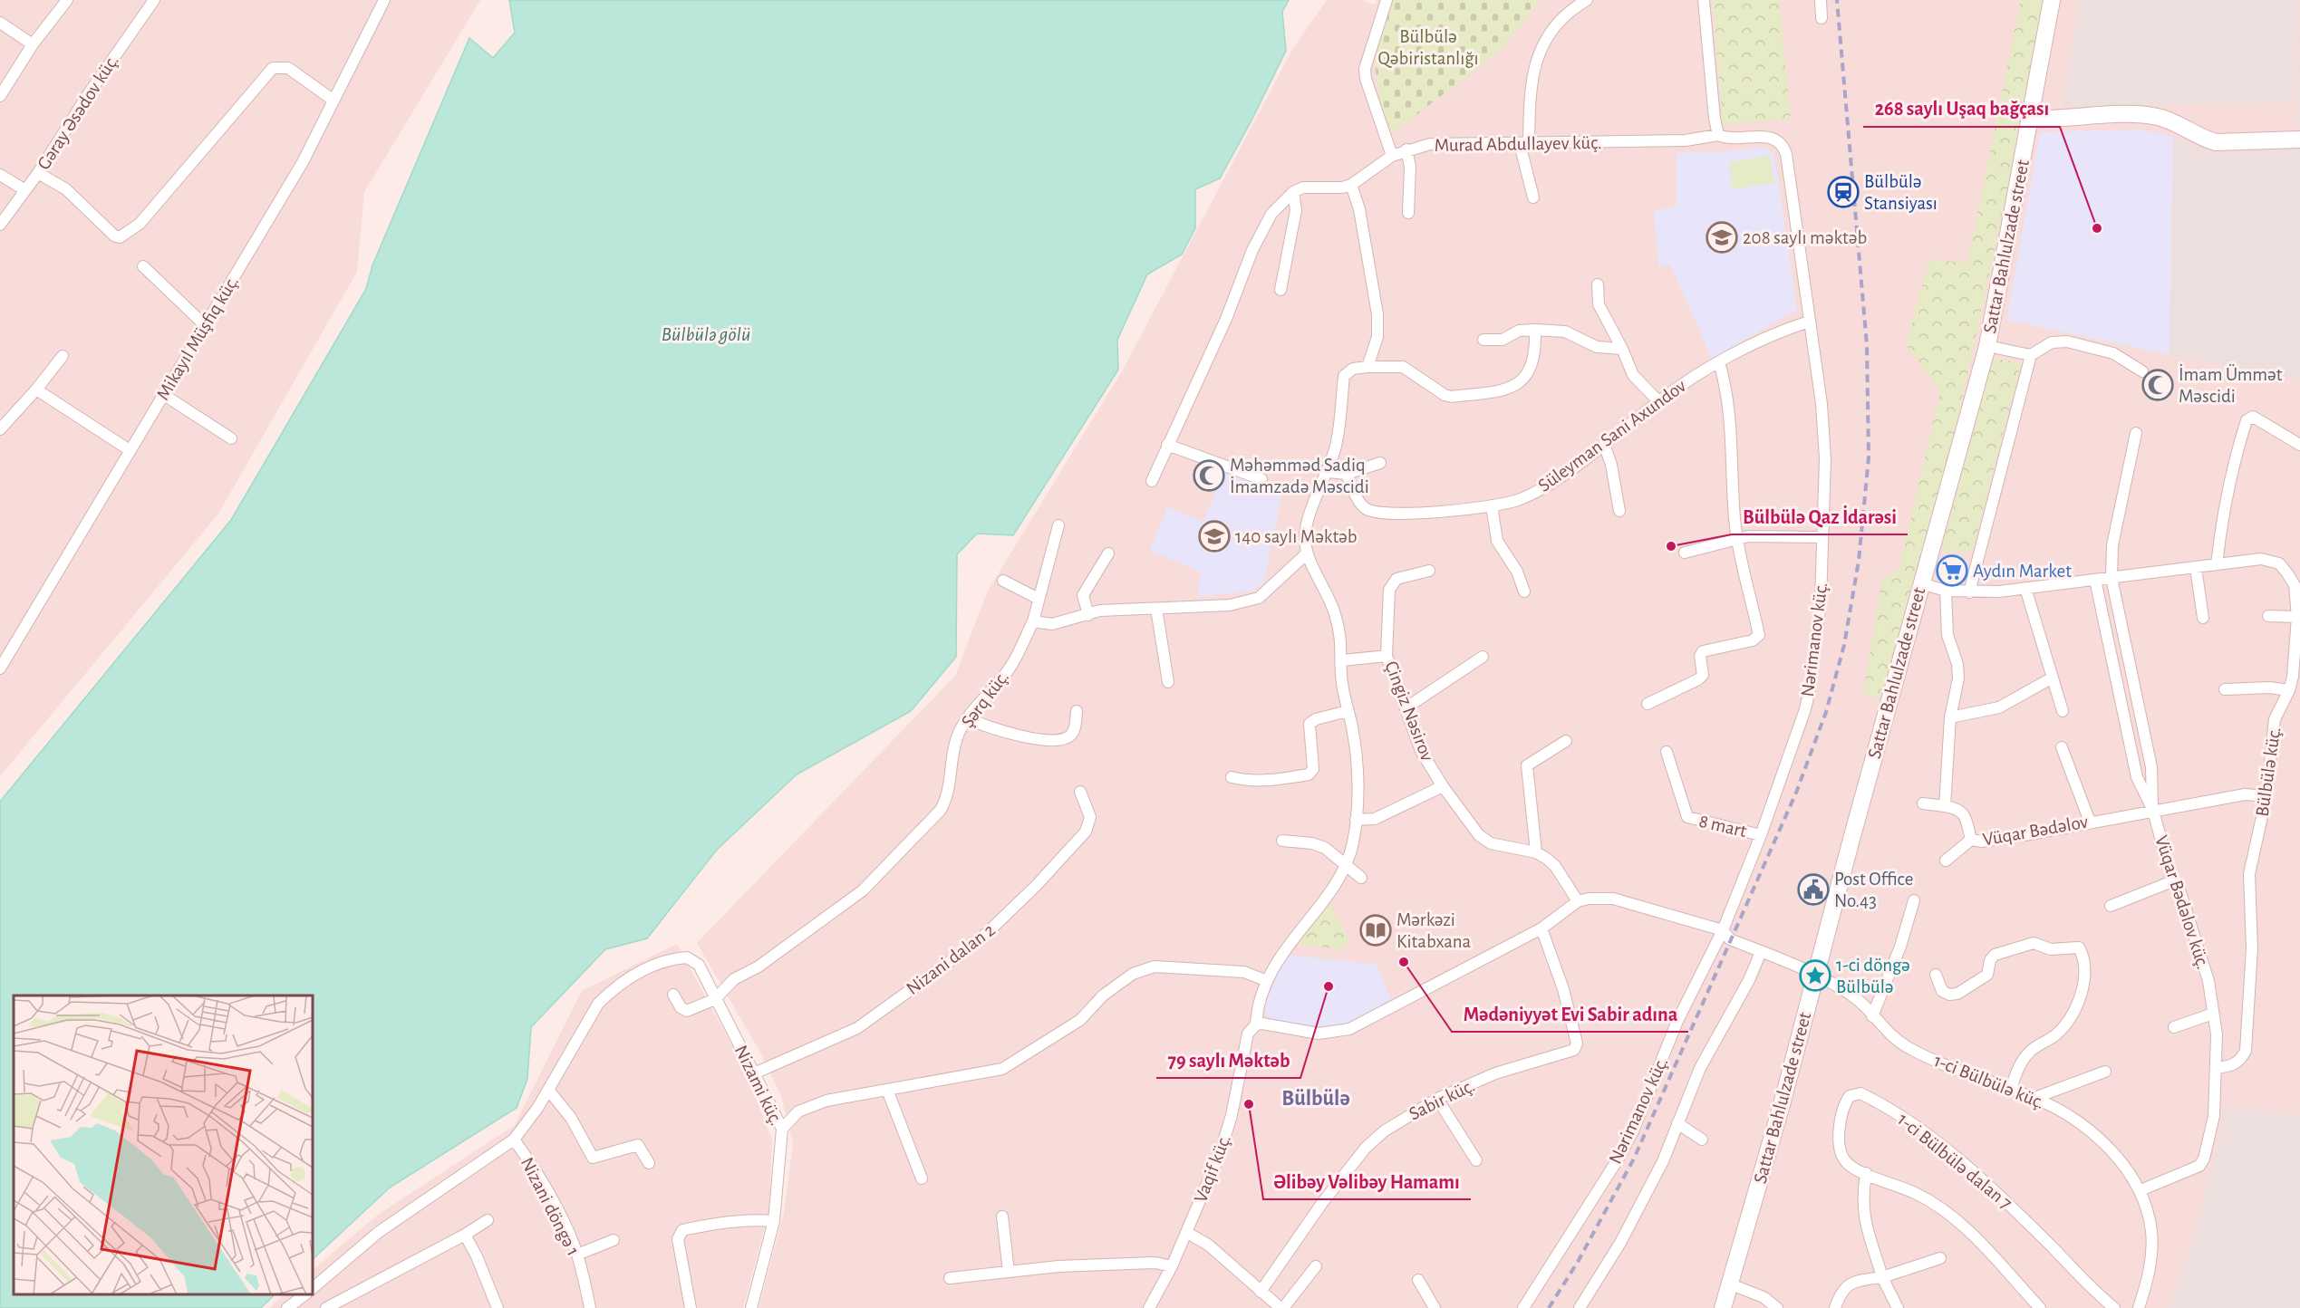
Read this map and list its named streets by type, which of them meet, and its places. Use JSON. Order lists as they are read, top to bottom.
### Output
{
  "streets": {
    "main road": ["Sattar Bahlulzade street"],
    "street": [
      "Gəray Əsədov küç.",
      "Murad Abdullayev küç.",
      "Mikayıl Müşfiq küç.",
      "Süleyman Sani Axundov",
      "Nərimanov küç.",
      "Şərq küç.",
      "Çingiz Nəsirov",
      "Bülbülə küç.",
      "8 mart",
      "Vüqar Bədəlov",
      "Vüqar Bədəlov küç.",
      "Nizani dalan 2",
      "1-ci Bülbülə küç.",
      "Nizami küç.",
      "Sabir küç.",
      "1-ci Bülbülə dalan 7",
      "Vaqif küç.",
      "Nizani döngə 1"
    ]
  },
  "crossings": [
    ["Murad Abdullayev küç.", "Nərimanov küç."],
    ["Sattar Bahlulzade street", "Bülbülə küç."],
    ["Sattar Bahlulzade street", "1-ci Bülbülə küç."],
    ["Süleyman Sani Axundov", "Nərimanov küç."],
    ["Nərimanov küç.", "8 mart"],
    ["Nərimanov küç.", "1-ci Bülbülə küç."],
    ["Şərq küç.", "Nizami küç."],
    ["Çingiz Nəsirov", "1-ci Bülbülə küç."],
    ["Bülbülə küç.", "Vüqar Bədəlov"],
    ["Bülbülə küç.", "Vüqar Bədəlov küç."],
    ["Vüqar Bədəlov", "Vüqar Bədəlov küç."],
    ["Vüqar Bədəlov küç.", "1-ci Bülbülə küç."],
    ["Nizani dalan 2", "Nizami küç."]
  ],
  "districts": ["Bülbülə"],
  "water": ["Bülbülə gölü"],
  "parks": ["Bülbülə Qəbiristanlığı"],
  "places": {
    "station": ["Bülbülə Stansiyası"],
    "other": [
      "268 saylı Uşaq bağçası",
      "Bülbülə Qaz İdarəsi",
      "Mədəniyyət Evi Sabir adına",
      "79 saylı Məktəb",
      "Əlibəy Vəlibəy Hamamı"
    ],
    "school or university": ["208 saylı məktəb", "140 saylı Məktəb"],
    "mosque": ["İmam Ümmət Məscidi", "Məhəmməd Sadiq İmamzadə Məscidi"],
    "supermarket": ["Aydın Market"],
    "public building": ["Post Office No.43"],
    "library": ["Mərkəzi Kitabxana"],
    "place": ["1-ci döngə Bülbülə"]
  }
}
